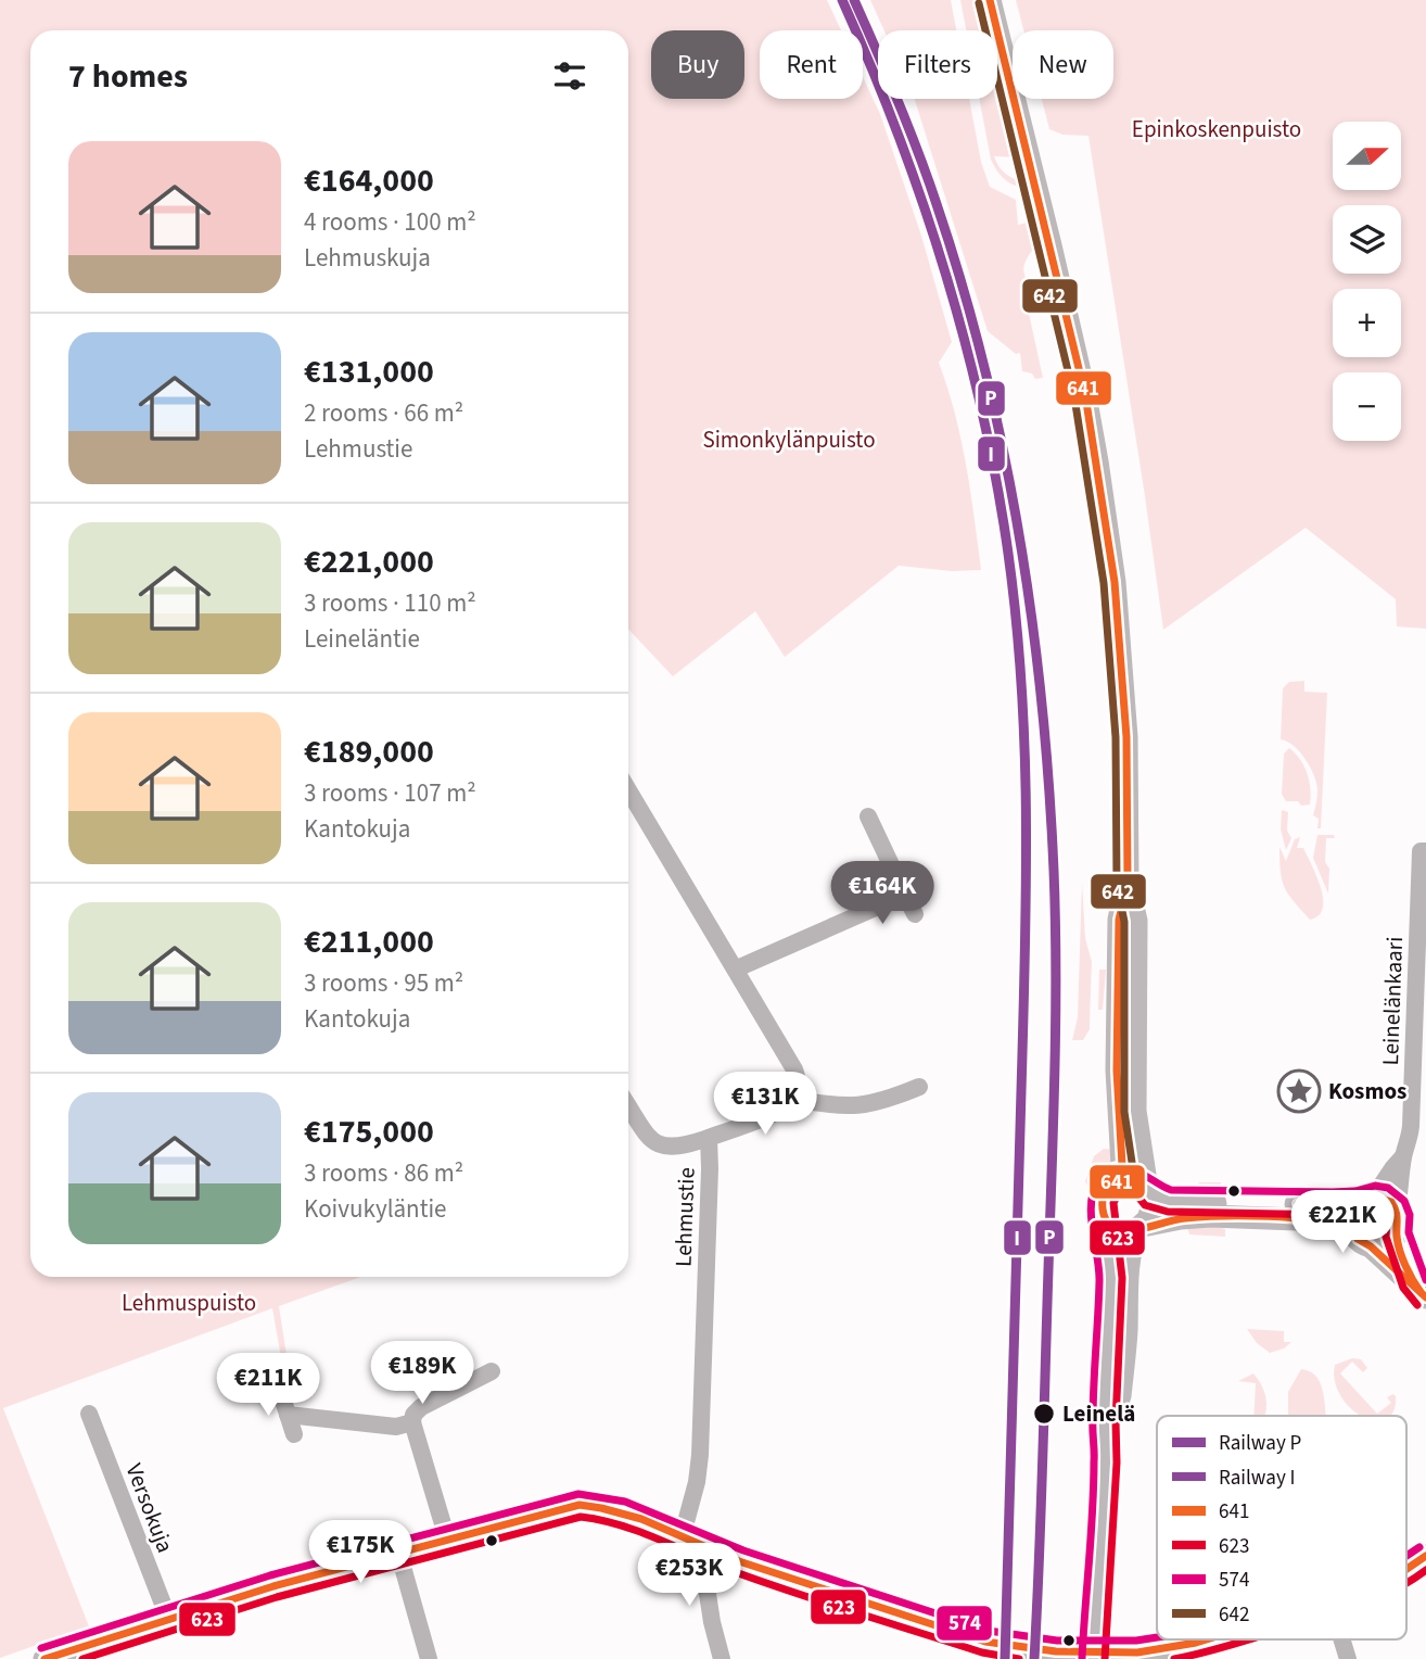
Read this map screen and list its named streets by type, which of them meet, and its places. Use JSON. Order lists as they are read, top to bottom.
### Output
{
  "streets": {
    "street": ["Leinelänkaari", "Lehmustie", "Versokuja"]
  },
  "parks": ["Epinkoskenpuisto", "Simonkylänpuisto", "Lehmuspuisto"],
  "places": {
    "place": ["Kosmos"],
    "other": ["Leinelä"]
  },
  "lines": [
    "rail line P",
    "rail line I",
    "transit line 641",
    "transit line 642",
    "transit line 574",
    "transit line 623"
  ],
  "legend": [
    "Railway P",
    "Railway I",
    "641",
    "623",
    "574",
    "642"
  ],
  "north": "right",
  "page": {
    "chip": [
      "Buy",
      "Rent",
      "Filters",
      "New"
    ],
    "heading": "7 homes",
    "map_buttons": ["+", "−"],
    "list": [
      {
        "name": "€164,000",
        "note": "4 rooms · 100 m² · Lehmuskuja"
      },
      {
        "name": "€131,000",
        "note": "2 rooms · 66 m² · Lehmustie"
      },
      {
        "name": "€221,000",
        "note": "3 rooms · 110 m² · Leineläntie"
      },
      {
        "name": "€189,000",
        "note": "3 rooms · 107 m² · Kantokuja"
      },
      {
        "name": "€211,000",
        "note": "3 rooms · 95 m² · Kantokuja"
      },
      {
        "name": "€175,000",
        "note": "3 rooms · 86 m² · Koivukyläntie"
      }
    ],
    "price": [
      "€164K",
      "€131K",
      "€221K",
      "€189K",
      "€211K",
      "€175K",
      "€253K"
    ]
  }
}
